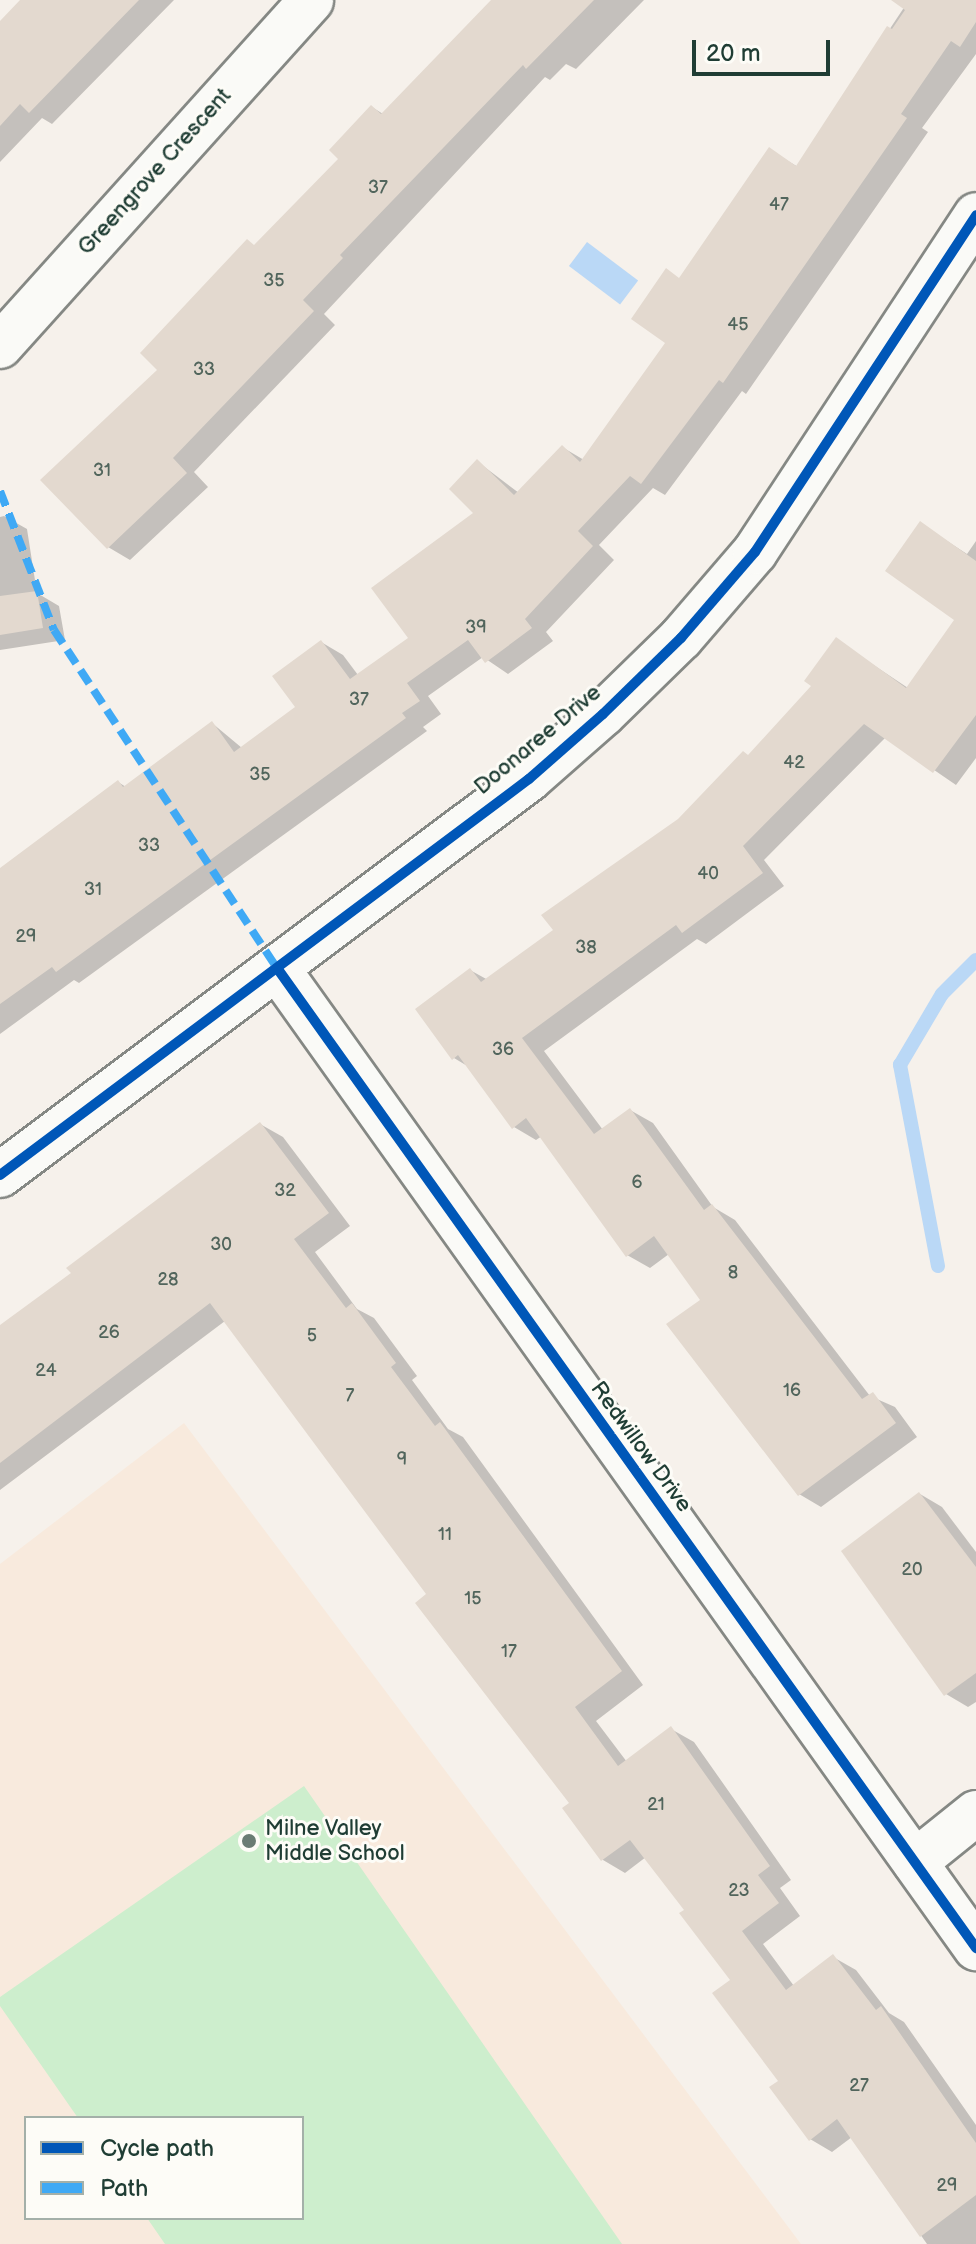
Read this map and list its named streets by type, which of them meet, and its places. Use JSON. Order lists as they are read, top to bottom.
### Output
{
  "streets": {
    "street": ["Greengrove Crescent", "Doonaree Drive", "Redwillow Drive"]
  },
  "crossings": [
    ["Doonaree Drive", "Redwillow Drive"]
  ],
  "places": ["Milne Valley Middle School"],
  "house_numbers": [
    "37",
    "47",
    "35",
    "45",
    "33",
    "31",
    "39",
    "37",
    "42",
    "35",
    "33",
    "40",
    "31",
    "29",
    "38",
    "36",
    "6",
    "32",
    "30",
    "8",
    "28",
    "26",
    "5",
    "24",
    "16",
    "7",
    "9",
    "11",
    "20",
    "15",
    "17",
    "21",
    "23",
    "27",
    "29"
  ],
  "legend": ["Cycle path", "Path"],
  "scale_bar": "20 m"
}
